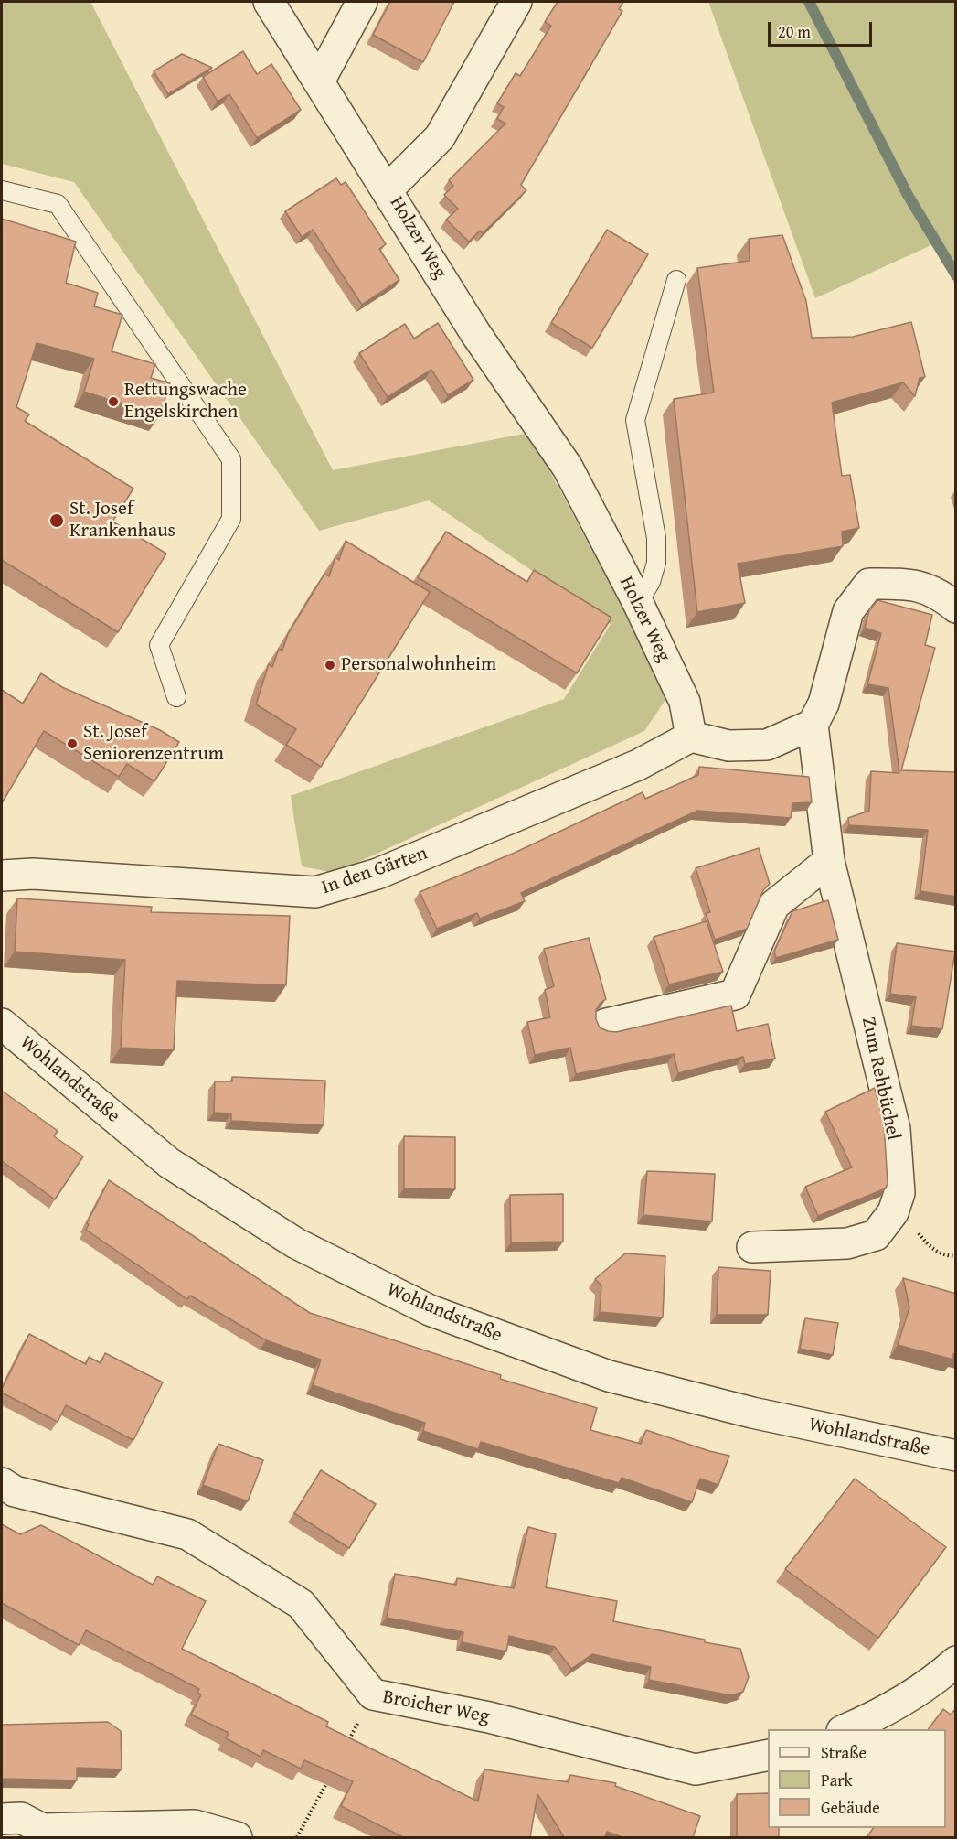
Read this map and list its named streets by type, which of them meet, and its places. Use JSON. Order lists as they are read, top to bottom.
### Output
{
  "streets": {
    "street": [
      "Holzer Weg",
      "In den Gärten",
      "Zum Rehbüchel",
      "Wohlandstraße",
      "Broicher Weg"
    ]
  },
  "crossings": [
    ["Holzer Weg", "In den Gärten"]
  ],
  "places": [
    "Rettungswache Engelskirchen",
    "St. Josef Krankenhaus",
    "Personalwohnheim",
    "St. Josef Seniorenzentrum"
  ],
  "legend": ["Straße", "Park", "Gebäude"],
  "scale_bar": "20 m"
}
